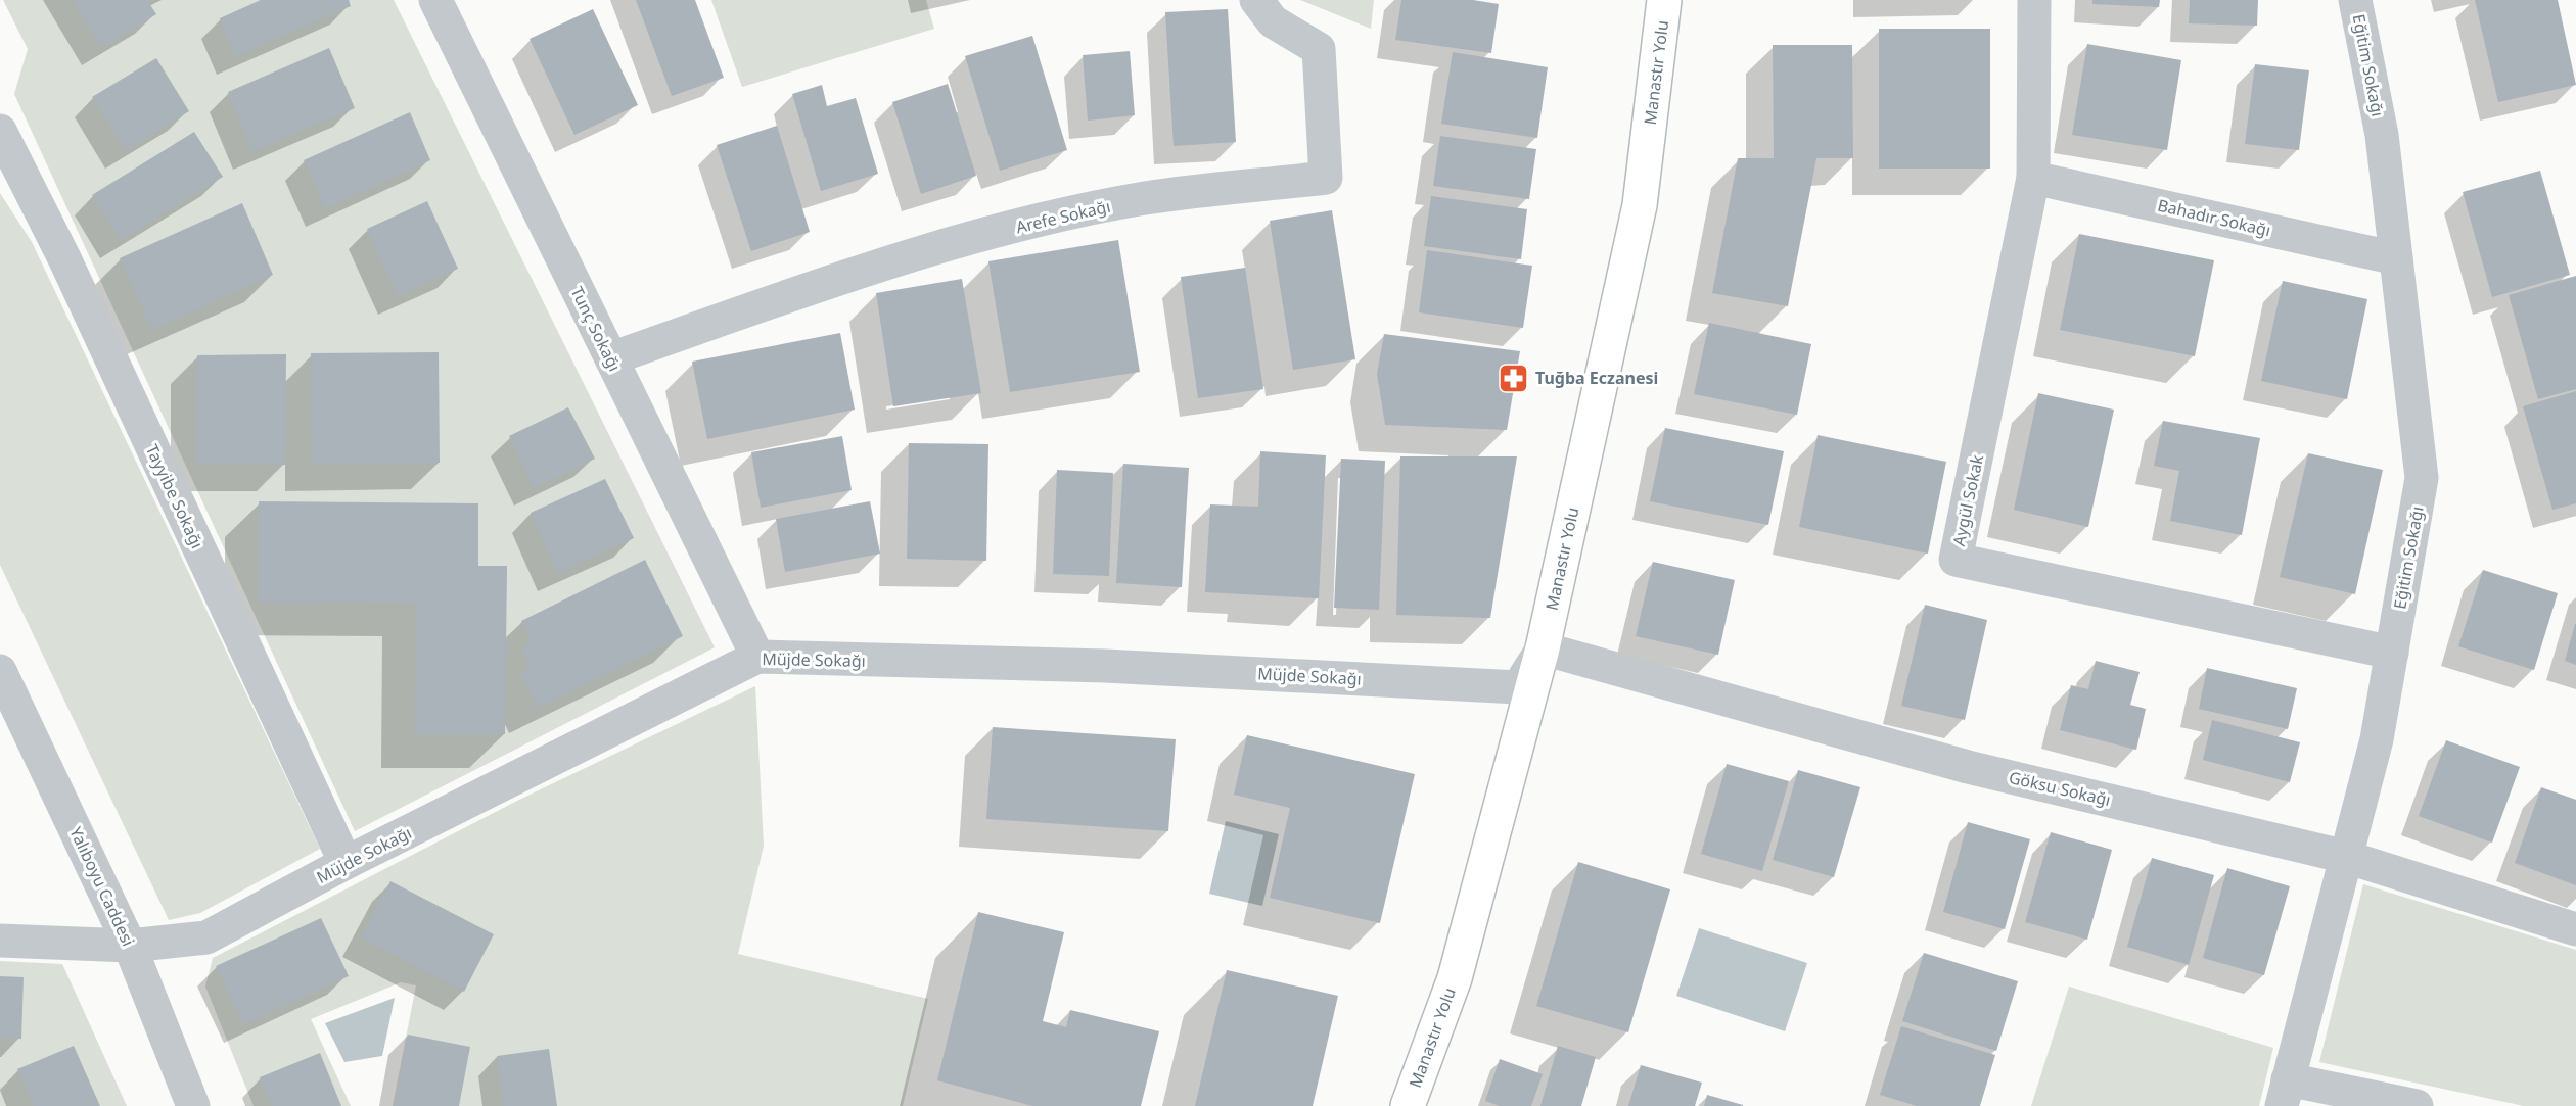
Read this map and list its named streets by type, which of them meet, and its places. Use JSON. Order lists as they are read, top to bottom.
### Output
{
  "streets": {
    "main road": ["Manastır Yolu"],
    "street": [
      "Eğitim Sokağı",
      "Arefe Sokağı",
      "Bahadır Sokağı",
      "Tunç Sokağı",
      "Tayyibe Sokağı",
      "Aygül Sokak",
      "Müjde Sokağı",
      "Göksu Sokağı",
      "Yalıboyu Caddesi"
    ]
  },
  "crossings": [
    ["Eğitim Sokağı", "Bahadır Sokağı"],
    ["Eğitim Sokağı", "Aygül Sokak"],
    ["Eğitim Sokağı", "Göksu Sokağı"],
    ["Manastır Yolu", "Müjde Sokağı"],
    ["Manastır Yolu", "Göksu Sokağı"],
    ["Arefe Sokağı", "Tunç Sokağı"],
    ["Bahadır Sokağı", "Aygül Sokak"],
    ["Tunç Sokağı", "Müjde Sokağı"],
    ["Tayyibe Sokağı", "Müjde Sokağı"],
    ["Müjde Sokağı", "Göksu Sokağı"],
    ["Müjde Sokağı", "Yalıboyu Caddesi"]
  ],
  "places": {
    "pharmacy": ["Tuğba Eczanesi"]
  }
}
